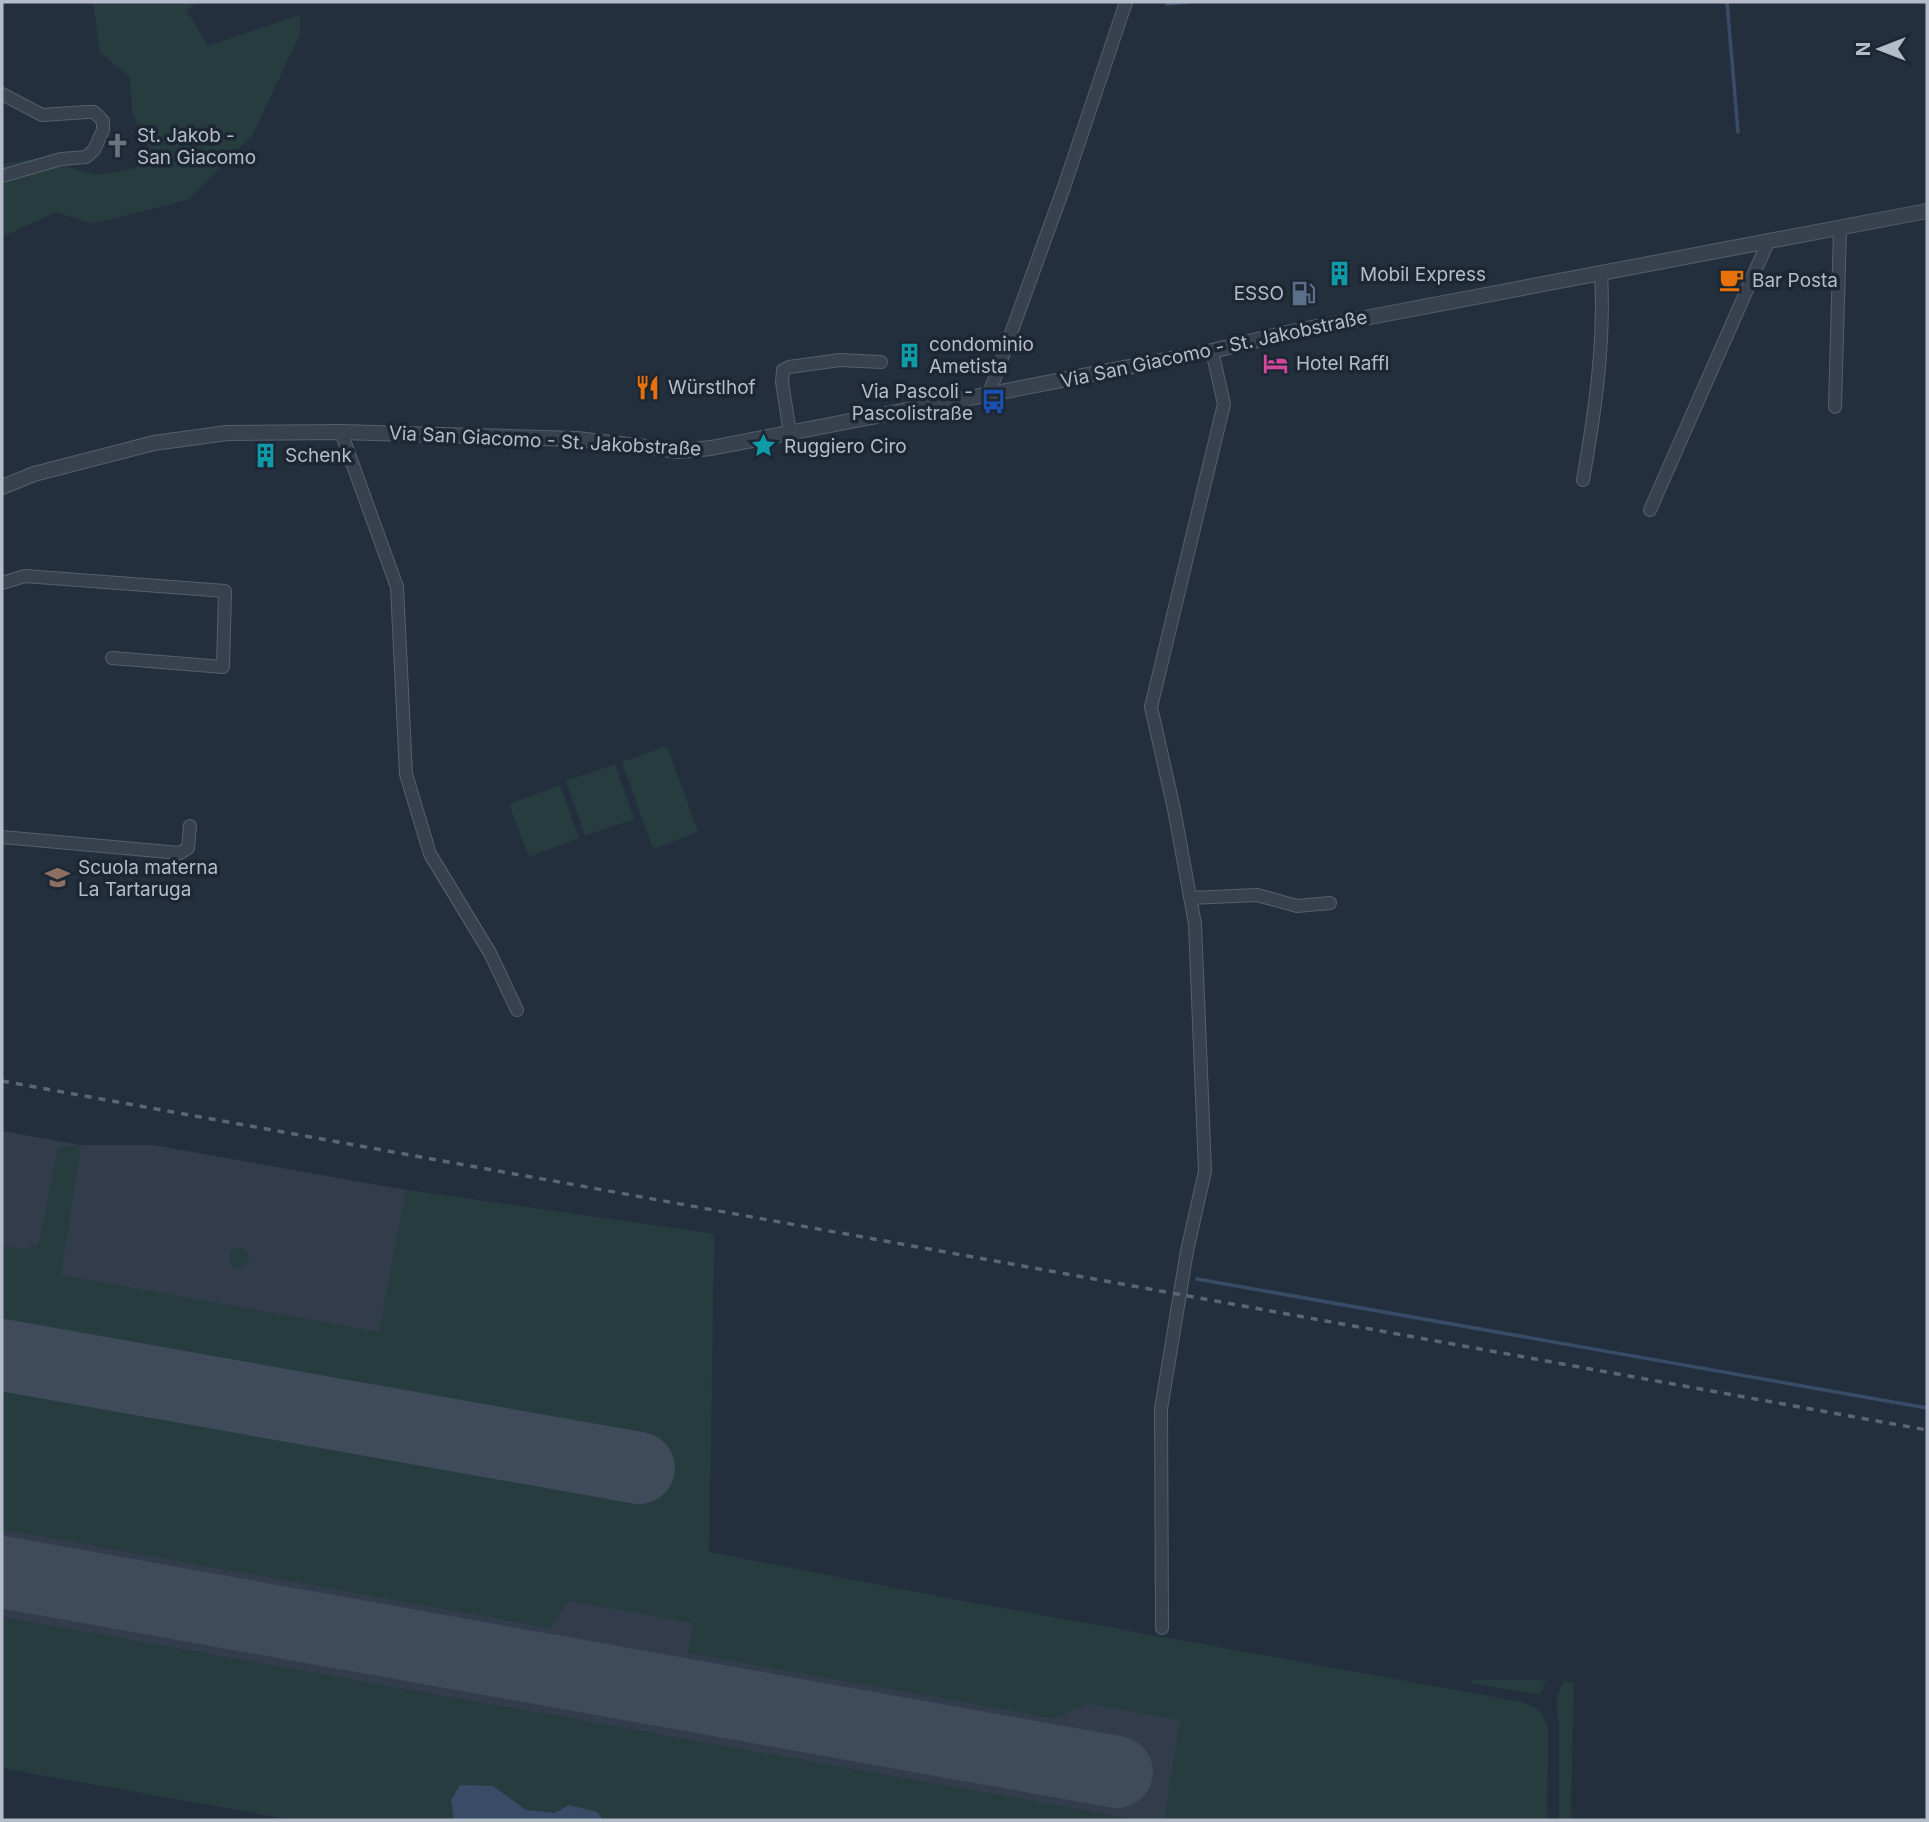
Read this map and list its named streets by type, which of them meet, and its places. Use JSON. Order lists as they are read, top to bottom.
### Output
{
  "streets": {
    "street": ["Via San Giacomo - St. Jakobstraße"]
  },
  "places": {
    "church": ["St. Jakob - San Giacomo"],
    "building": ["Mobil Express", "condominio Ametista", "Schenk"],
    "cafe": ["Bar Posta"],
    "fuel station": ["ESSO"],
    "hotel": ["Hotel Raffl"],
    "restaurant": ["Würstlhof"],
    "bus stop": ["Via Pascoli - Pascolistraße"],
    "place": ["Ruggiero Ciro"],
    "school or university": ["Scuola materna La Tartaruga"]
  },
  "north": "left"
}
